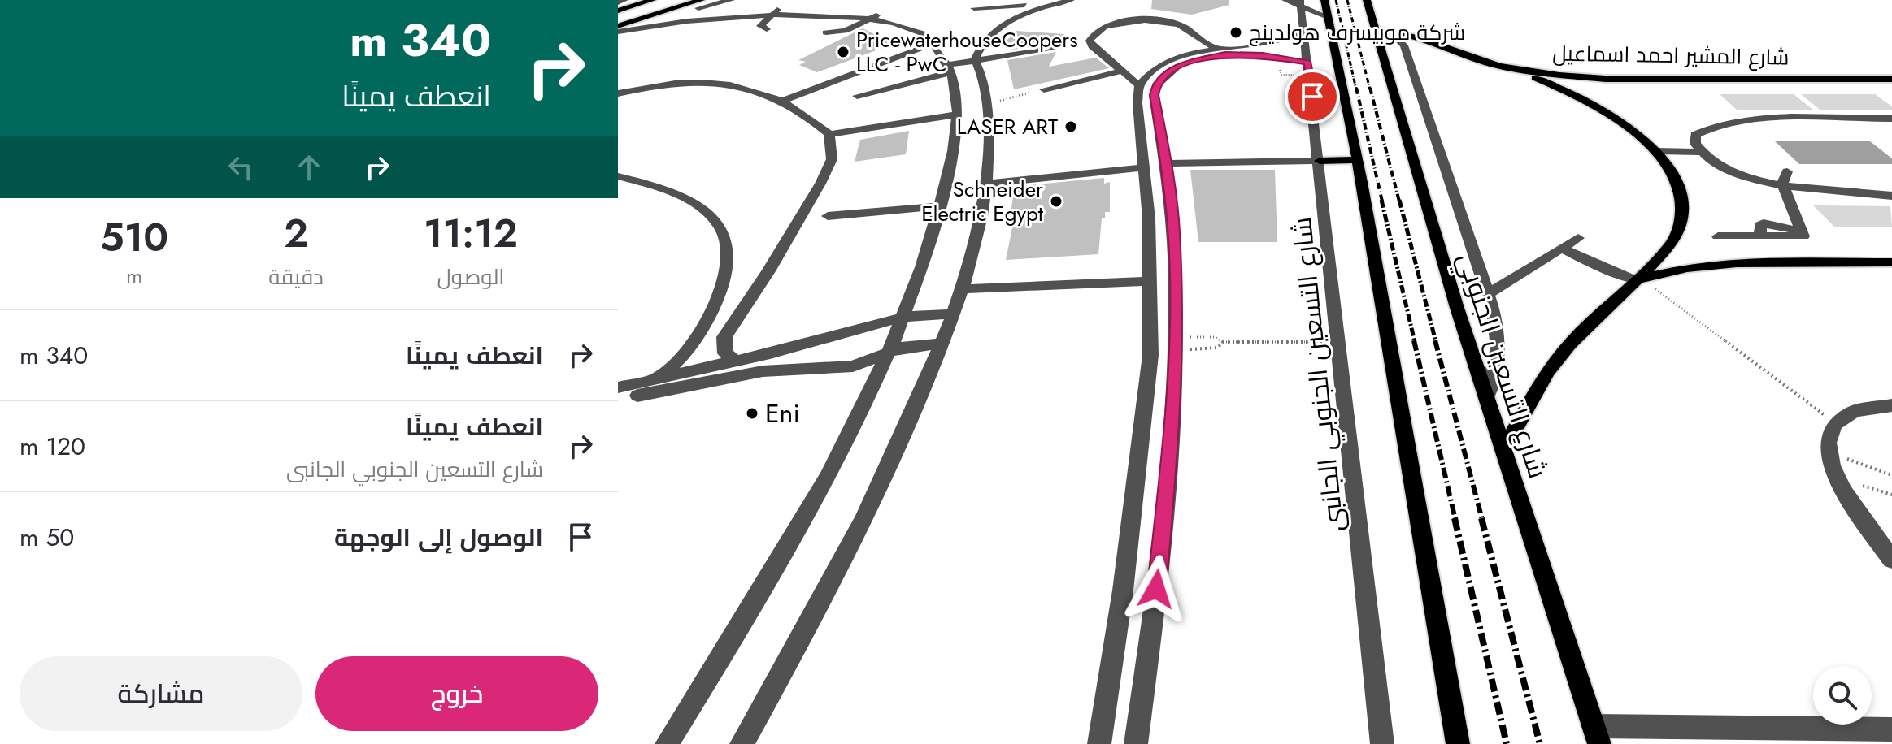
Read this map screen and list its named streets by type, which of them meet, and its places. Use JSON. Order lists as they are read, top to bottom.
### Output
{
  "streets": {
    "main road": ["شارع المشير احمد اسماعيل", "شارع التسعين الجنوبي"],
    "street": ["شارع التسعين الجنوبي الجانبى"]
  },
  "crossings": [
    ["شارع المشير احمد اسماعيل", "شارع التسعين الجنوبي"]
  ],
  "places": [
    "شركة موبيسرف هولدينج",
    "PricewaterhouseCoopers LLC - PwC",
    "LASER ART",
    "Schneider Electric Egypt",
    "Eni"
  ],
  "page": {
    "turn": ["340 m", "انعطف يمينًا"],
    "eta": [
      "11:12",
      "الوصول",
      "2",
      "دقيقة",
      "510",
      "m"
    ],
    "list": [
      {
        "name": "انعطف يمينًا",
        "value": "340 m"
      },
      {
        "name": "انعطف يمينًا",
        "note": "شارع التسعين الجنوبي الجانبى",
        "value": "120 m"
      },
      {
        "name": "الوصول إلى الوجهة",
        "value": "50 m"
      }
    ],
    "buttons": ["خروج", "مشاركة"]
  }
}
